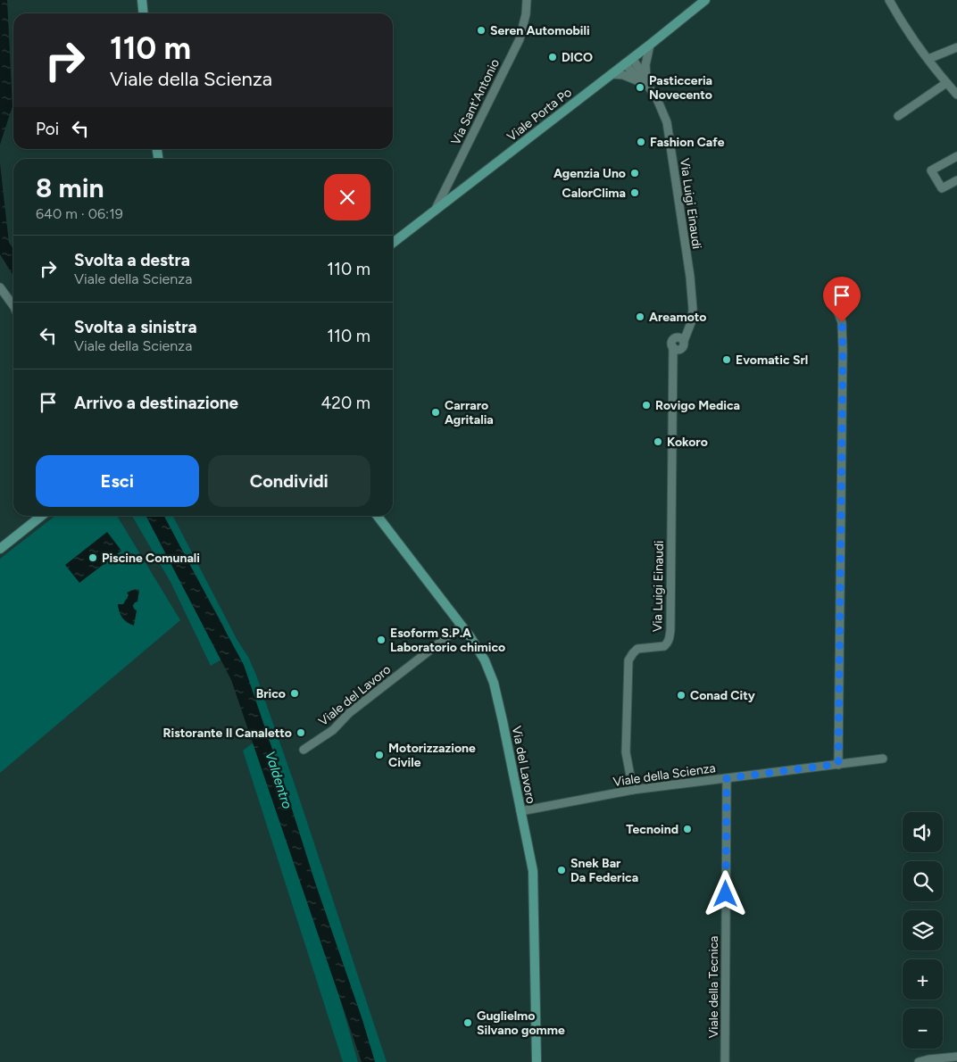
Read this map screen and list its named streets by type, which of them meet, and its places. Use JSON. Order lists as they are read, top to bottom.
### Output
{
  "streets": {
    "main road": ["Viale Porta Po", "Via del Lavoro"],
    "street": [
      "Via Sant'Antonio",
      "Via Luigi Einaudi",
      "Viale del Lavoro",
      "Viale della Scienza",
      "Viale della Tecnica"
    ]
  },
  "crossings": [
    ["Via Sant'Antonio", "Viale Porta Po"],
    ["Viale Porta Po", "Via Luigi Einaudi"],
    ["Via Luigi Einaudi", "Viale della Scienza"],
    ["Viale del Lavoro", "Via del Lavoro"],
    ["Via del Lavoro", "Viale della Scienza"],
    ["Viale della Scienza", "Viale della Tecnica"]
  ],
  "water": ["Valdentro"],
  "places": [
    "Seren Automobili",
    "DICO",
    "Pasticceria Novecento",
    "Fashion Cafe",
    "Agenzia Uno",
    "CalorClima",
    "Areamoto",
    "Evomatic Srl",
    "Rovigo Medica",
    "Carraro Agritalia",
    "Kokoro",
    "Piscine Comunali",
    "Esoform S.P.A Laboratorio chimico",
    "Brico",
    "Conad City",
    "Ristorante Il Canaletto",
    "Motorizzazione Civile",
    "Tecnoind",
    "Snek Bar Da Federica",
    "Guglielmo Silvano gomme"
  ],
  "page": {
    "turn": ["110 m", "Viale della Scienza"],
    "then": "Poi",
    "heading": ["8 min", "640 m · 06:19"],
    "list": [
      {
        "name": "Svolta a destra",
        "note": "Viale della Scienza",
        "value": "110 m"
      },
      {
        "name": "Svolta a sinistra",
        "note": "Viale della Scienza",
        "value": "110 m"
      },
      {
        "name": "Arrivo a destinazione",
        "value": "420 m"
      }
    ],
    "buttons": ["Esci", "Condividi"],
    "map_buttons": ["+", "−"]
  }
}
